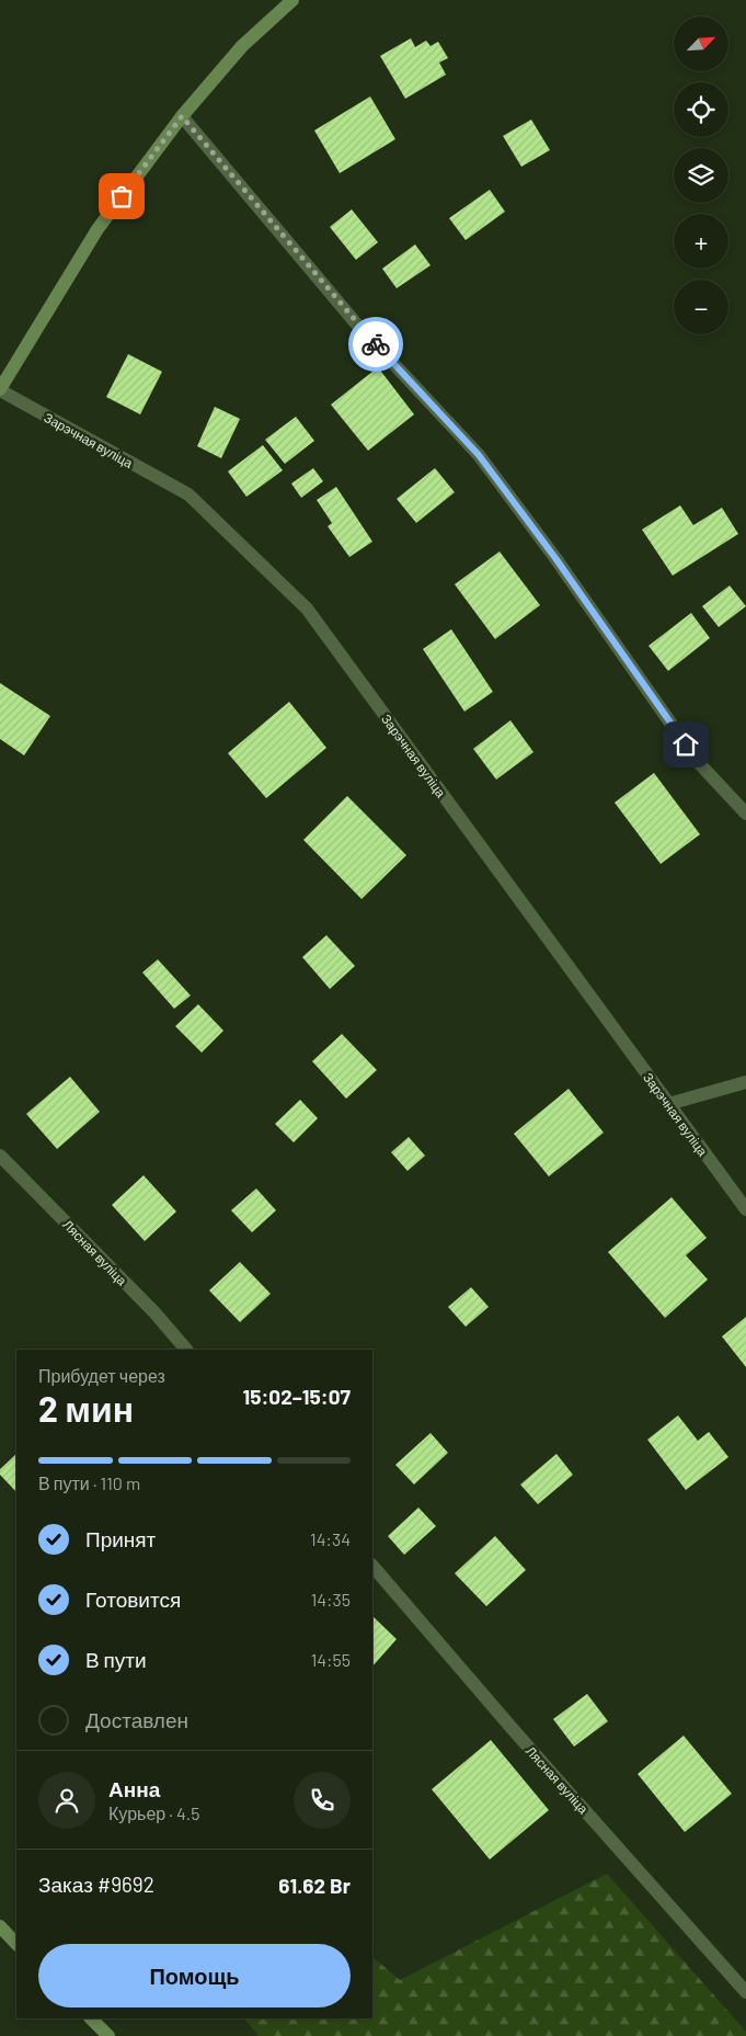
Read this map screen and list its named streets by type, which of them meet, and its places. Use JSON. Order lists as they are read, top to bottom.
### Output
{
  "streets": {
    "street": ["Зарэчная вуліца", "Лясная вуліца"]
  },
  "north": "top right",
  "page": {
    "map_buttons": ["+", "−"],
    "heading": ["2 мин", "Прибудет через", "15:02–15:07"],
    "panel": [
      "Анна",
      "Курьер · 4.5",
      "Заказ #9692",
      "61.62 Br"
    ],
    "bar": "В пути · 110 m",
    "list": [
      ["Принят", "14:34"],
      ["Готовится", "14:35"],
      ["В пути", "14:55"],
      "Доставлен"
    ],
    "buttons": "Помощь"
  }
}
